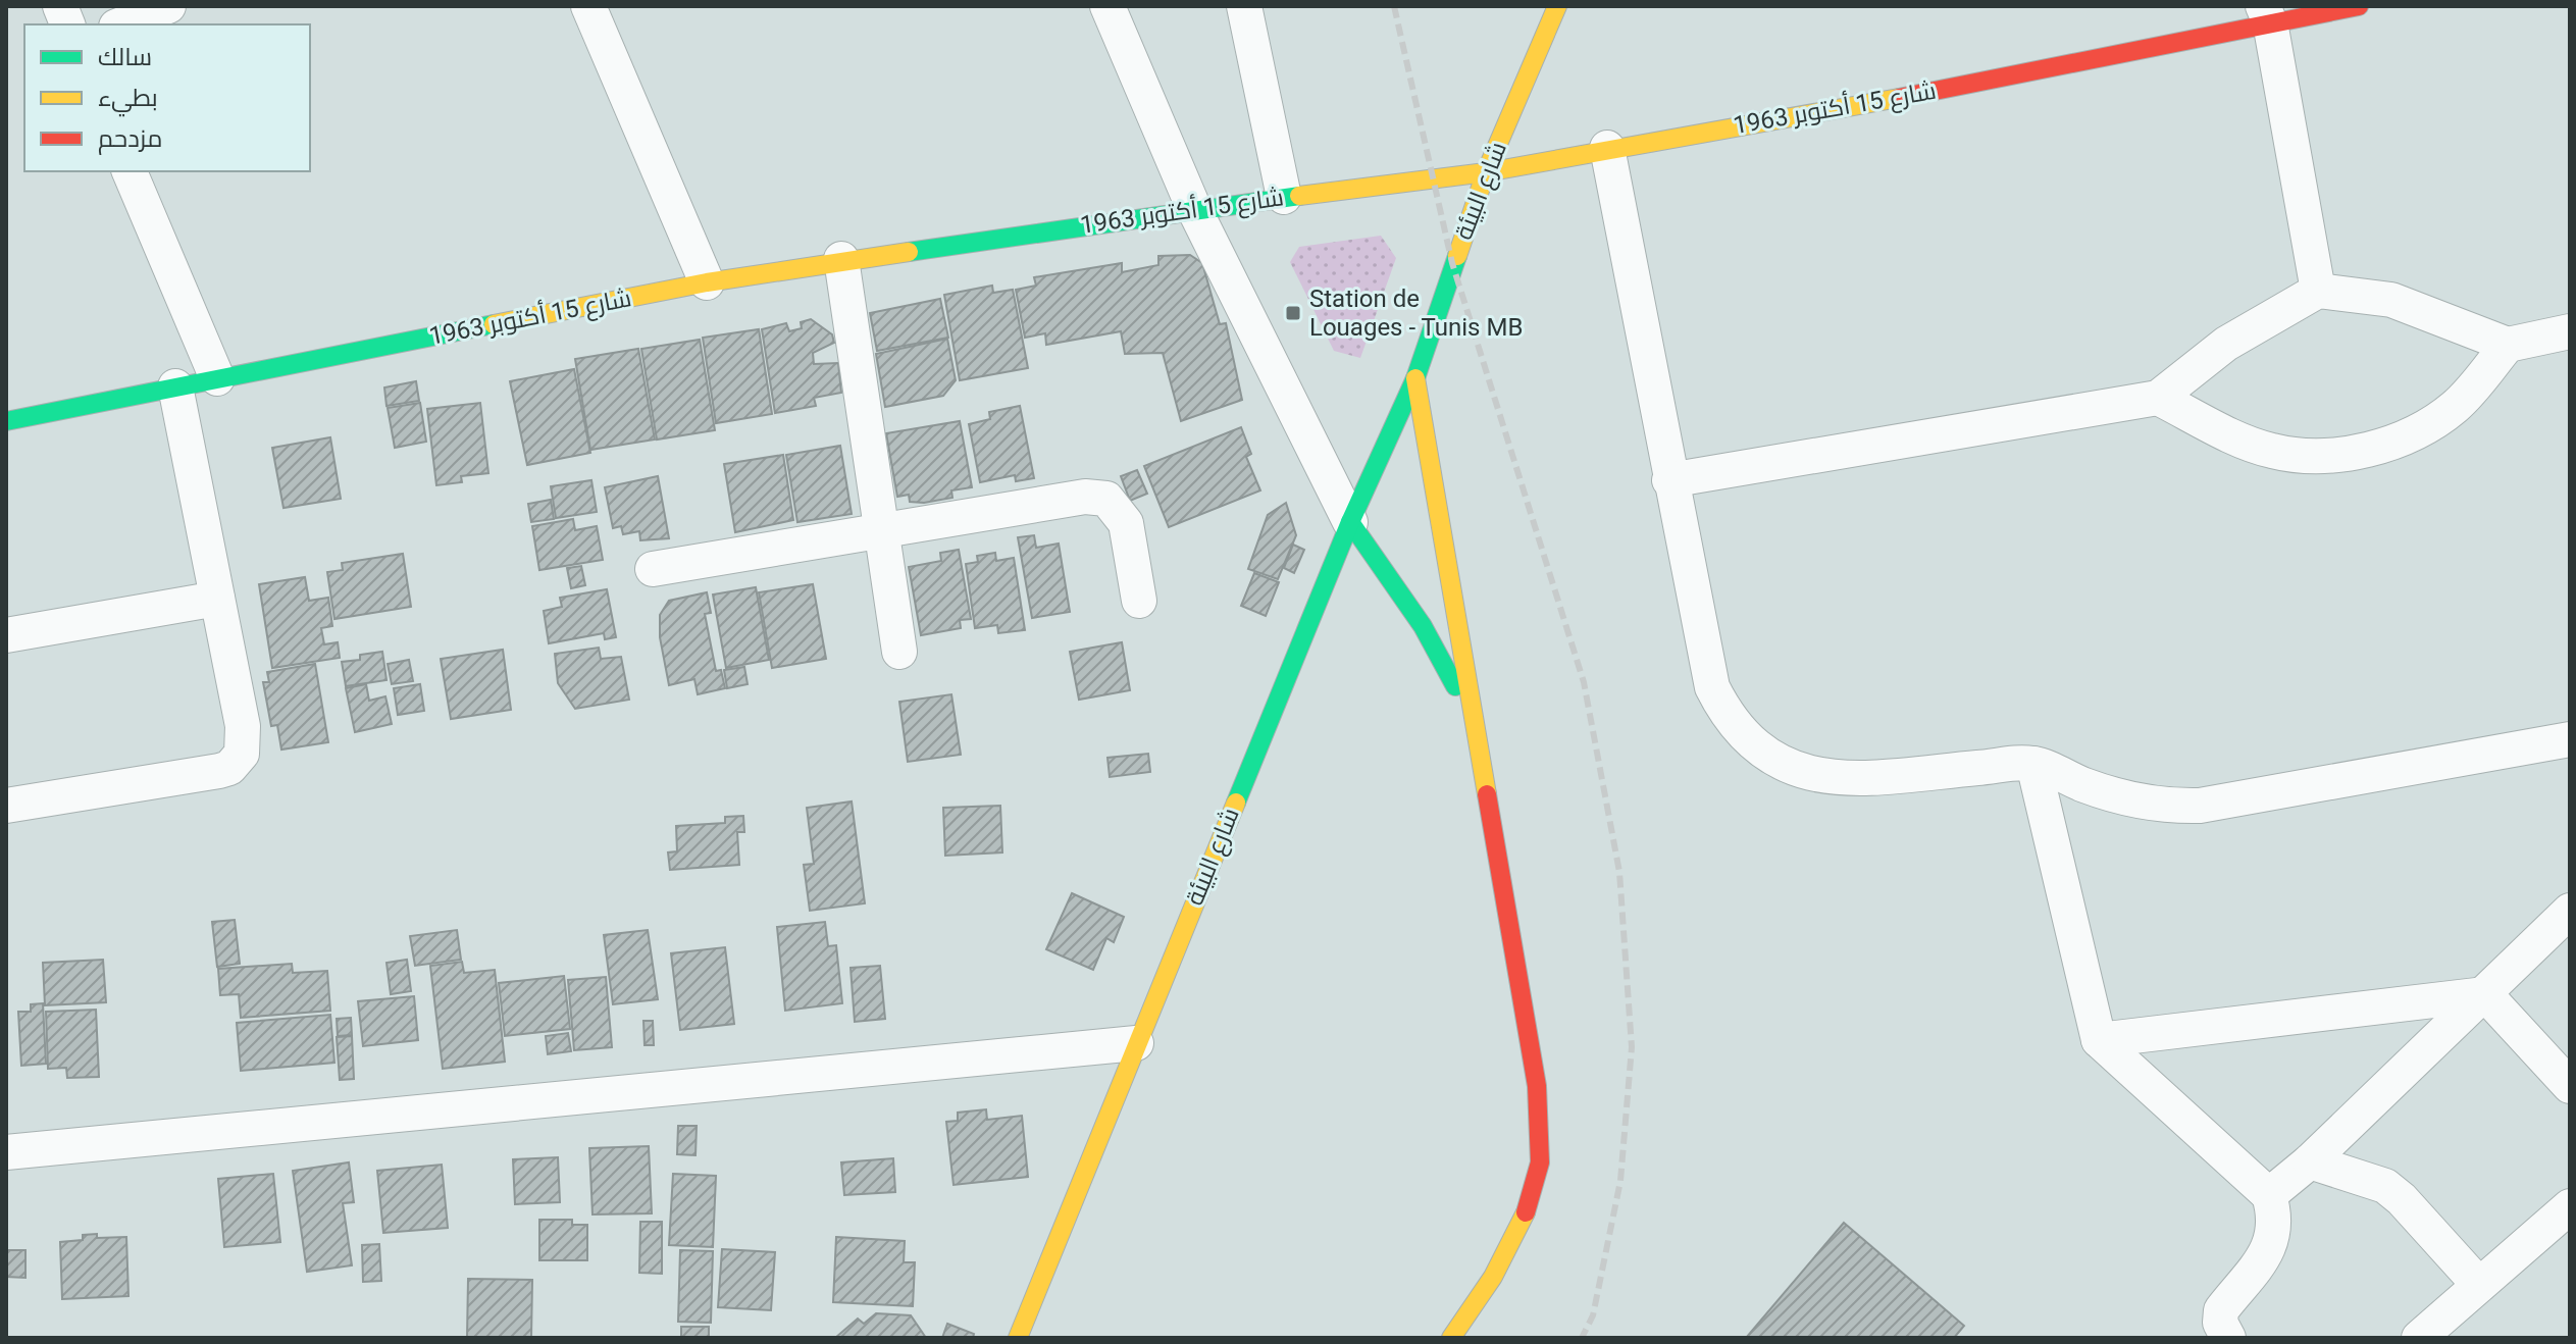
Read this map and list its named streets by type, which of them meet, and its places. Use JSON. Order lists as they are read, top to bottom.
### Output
{
  "streets": {
    "main road": ["شارع 15 أكتوبر 1963", "شارع البيئة"]
  },
  "crossings": [
    ["شارع 15 أكتوبر 1963", "شارع البيئة"]
  ],
  "places": {
    "transit": ["Station de Louages - Tunis MB"]
  },
  "legend": ["سالك", "بطيء", "مزدحم"]
}
